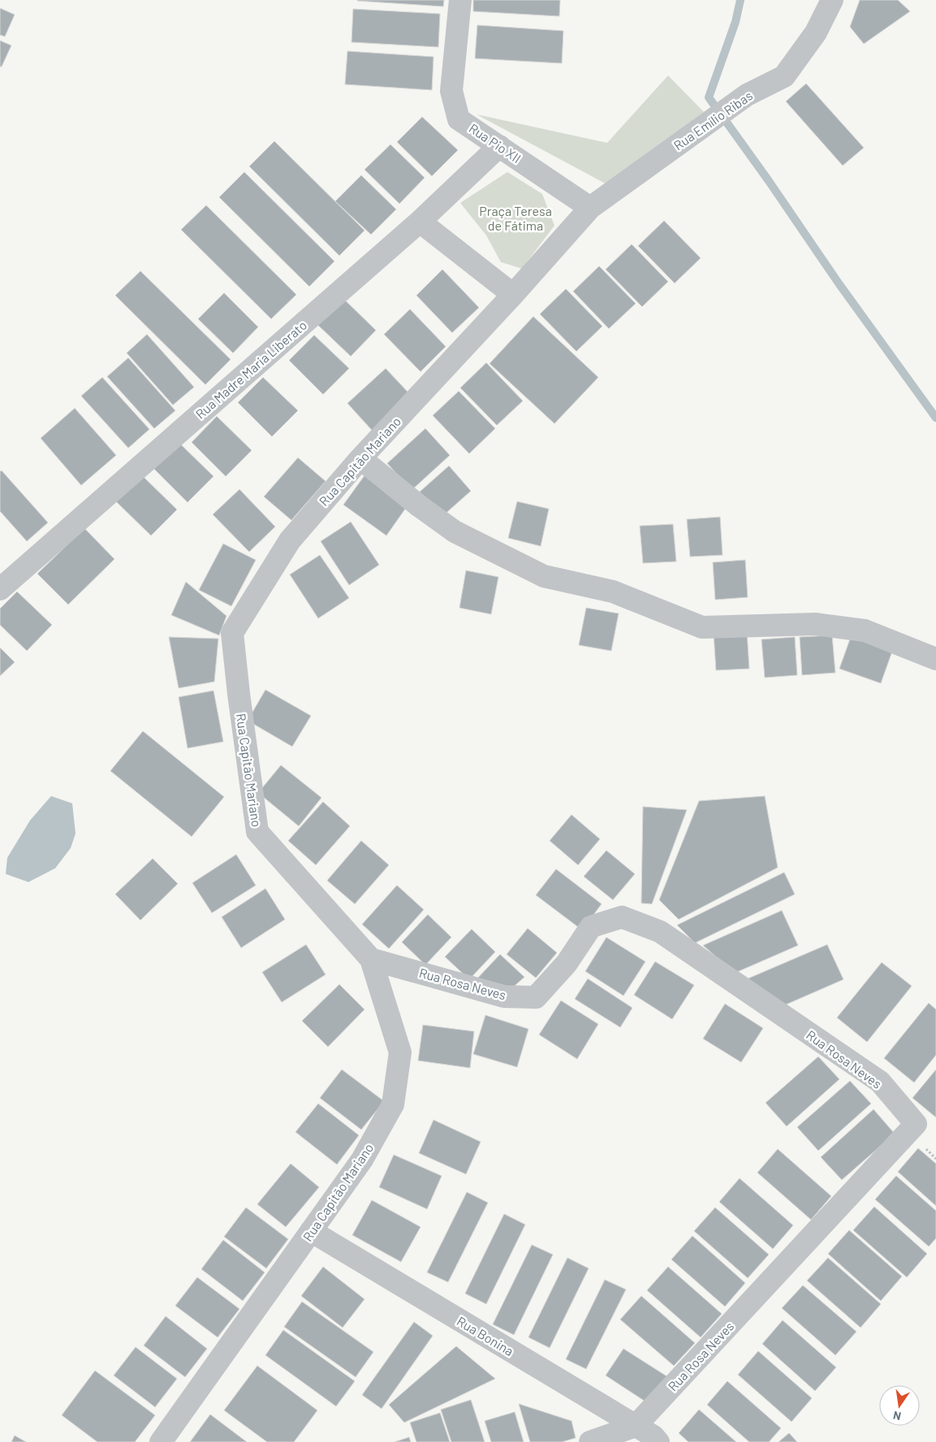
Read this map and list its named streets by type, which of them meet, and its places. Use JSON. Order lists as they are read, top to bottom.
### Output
{
  "streets": {
    "street": [
      "Rua Emílio Ribas",
      "Rua Pio XII",
      "Rua Madre Maria Liberato",
      "Rua Capitão Mariano",
      "Rua Rosa Neves",
      "Rua Bonina"
    ]
  },
  "crossings": [
    ["Rua Emílio Ribas", "Rua Pio XII"],
    ["Rua Emílio Ribas", "Rua Capitão Mariano"],
    ["Rua Pio XII", "Rua Madre Maria Liberato"],
    ["Rua Pio XII", "Rua Capitão Mariano"],
    ["Rua Capitão Mariano", "Rua Rosa Neves"],
    ["Rua Capitão Mariano", "Rua Bonina"],
    ["Rua Rosa Neves", "Rua Bonina"]
  ],
  "parks": ["Praça Teresa de Fátima"],
  "north": "bottom"
}
